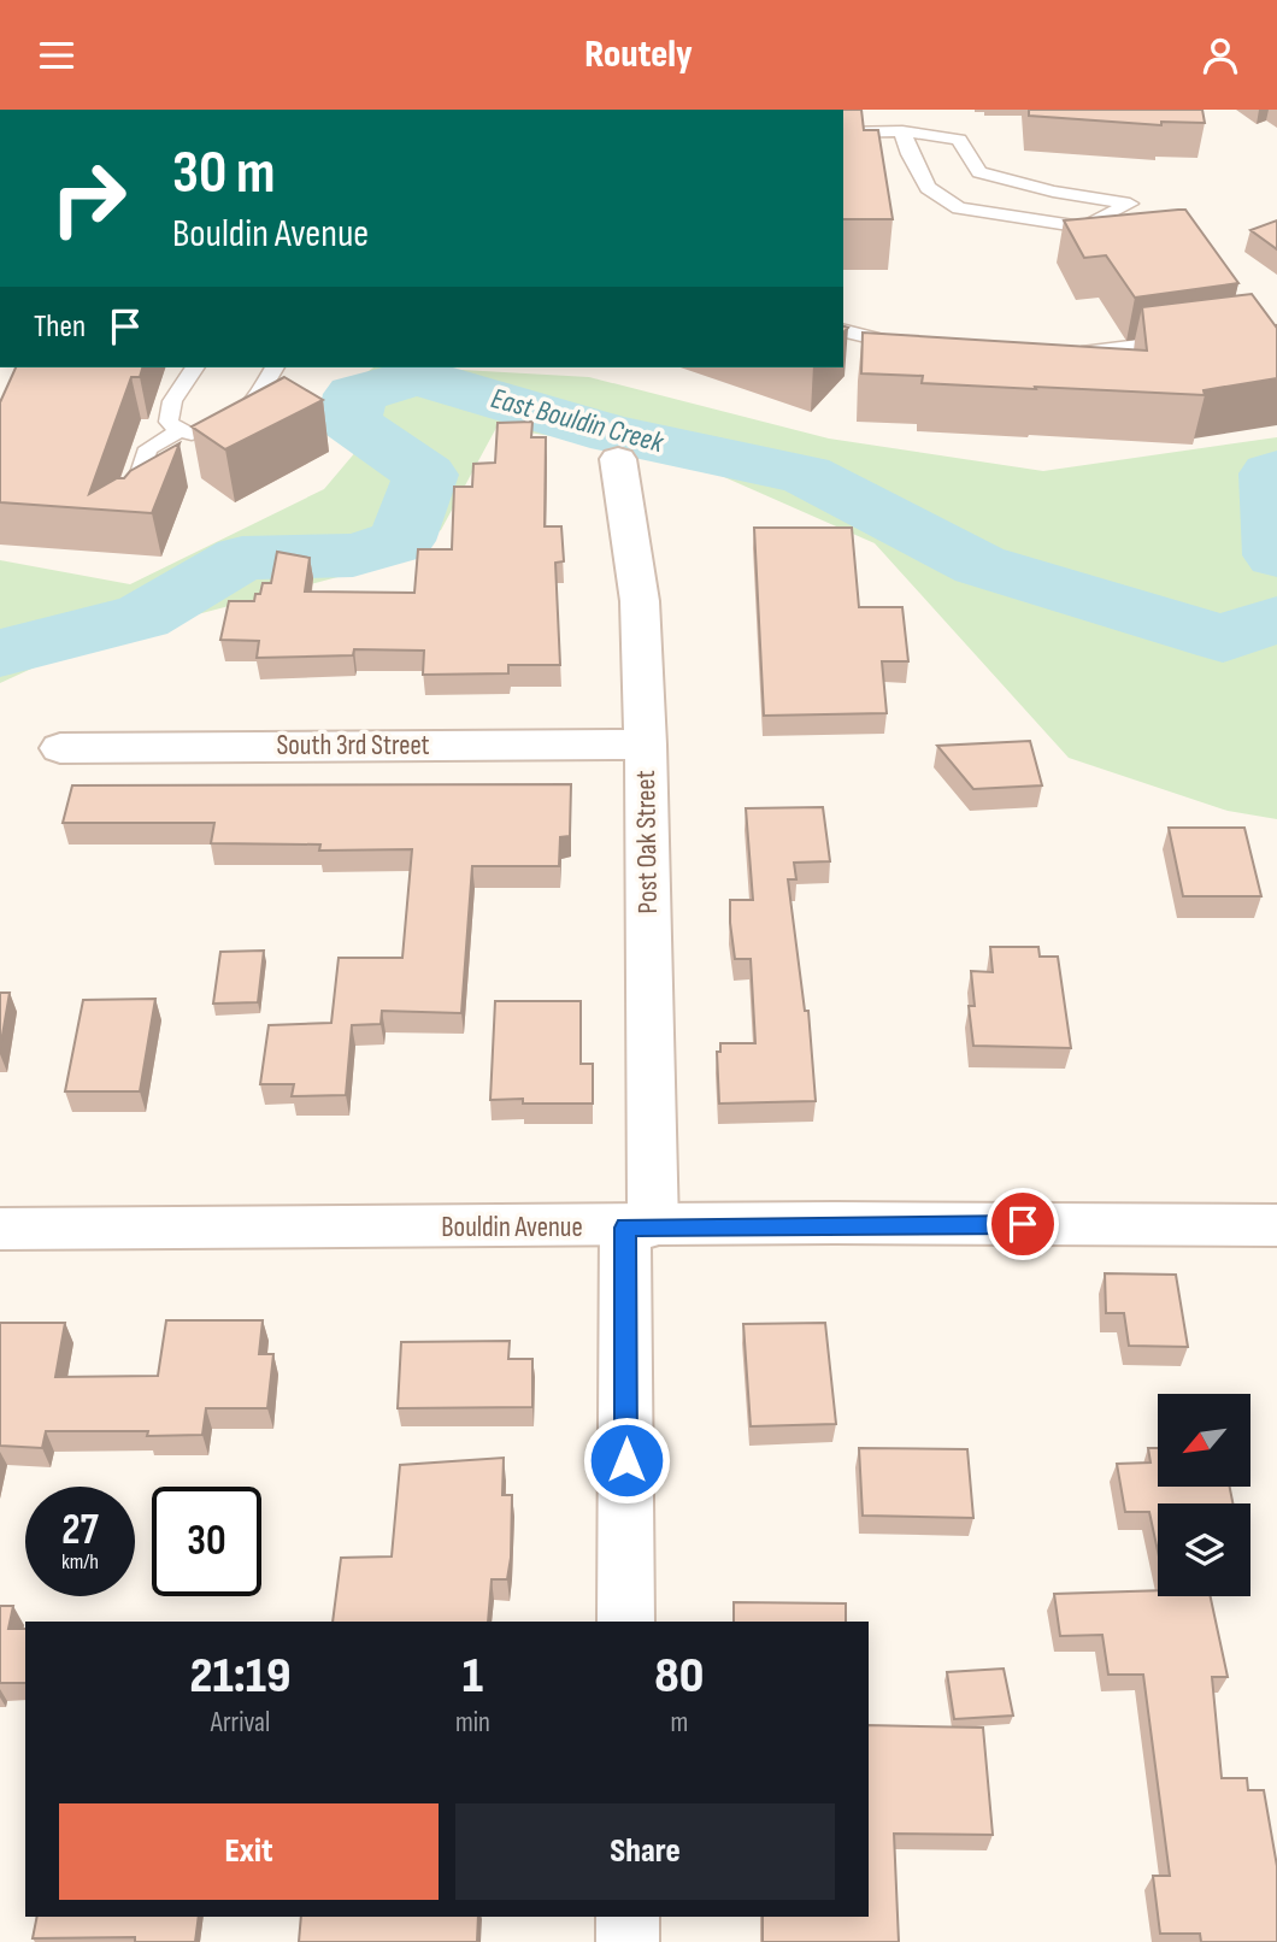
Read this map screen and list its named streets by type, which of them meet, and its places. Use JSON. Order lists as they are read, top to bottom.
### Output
{
  "streets": {
    "street": ["South 3rd Street", "Post Oak Street", "Bouldin Avenue"]
  },
  "crossings": [
    ["South 3rd Street", "Post Oak Street"],
    ["Post Oak Street", "Bouldin Avenue"]
  ],
  "water": ["East Bouldin Creek"],
  "north": "bottom left",
  "page": {
    "header": "Routely",
    "turn": ["30 m", "Bouldin Avenue"],
    "then": "Then",
    "speed": "27 km/h",
    "limit": "30",
    "eta": [
      "21:19",
      "Arrival",
      "1",
      "min",
      "80",
      "m"
    ],
    "buttons": ["Exit", "Share"]
  }
}
